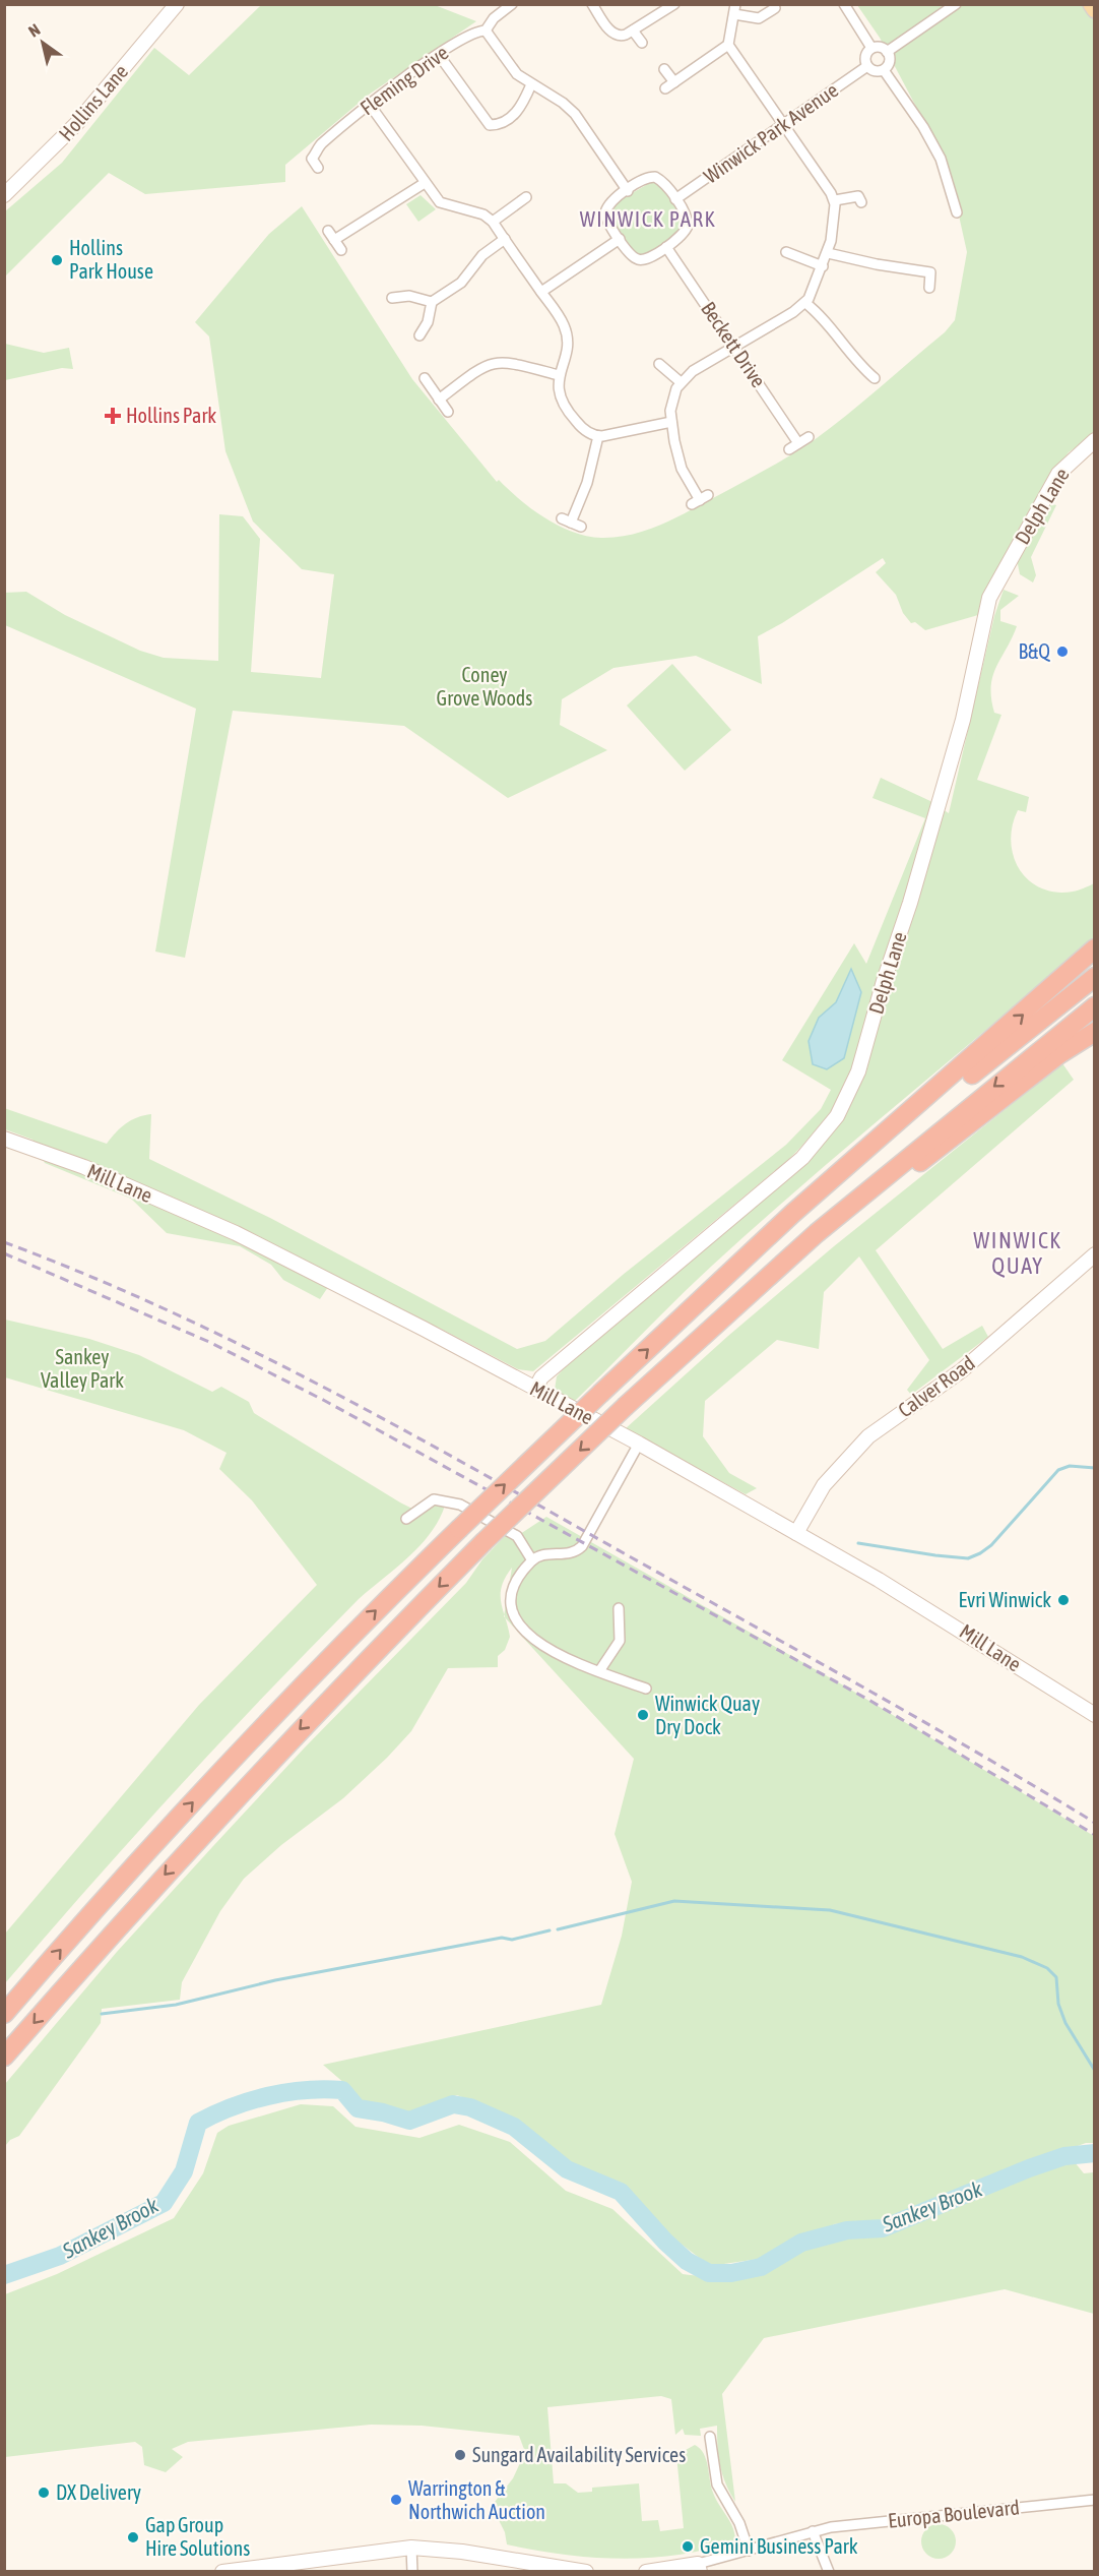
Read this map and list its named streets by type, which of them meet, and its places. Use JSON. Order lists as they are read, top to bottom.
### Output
{
  "streets": {
    "street": [
      "Fleming Drive",
      "Hollins Lane",
      "Winwick Park Avenue",
      "Beckett Drive",
      "Delph Lane",
      "Mill Lane",
      "Calver Road",
      "Europa Boulevard"
    ]
  },
  "crossings": [
    ["Winwick Park Avenue", "Beckett Drive"],
    ["Delph Lane", "Mill Lane"],
    ["Mill Lane", "Calver Road"]
  ],
  "districts": ["WINWICK PARK", "WINWICK QUAY"],
  "water": ["Sankey Brook"],
  "parks": ["Coney Grove Woods", "Sankey Valley Park"],
  "places": {
    "other": [
      "Hollins Park House",
      "B&Q",
      "Evri Winwick",
      "Winwick Quay Dry Dock",
      "Sungard Availability Services",
      "DX Delivery",
      "Warrington & Northwich Auction",
      "Gap Group Hire Solutions",
      "Gemini Business Park"
    ],
    "health": ["Hollins Park"]
  },
  "north": "top left"
}
